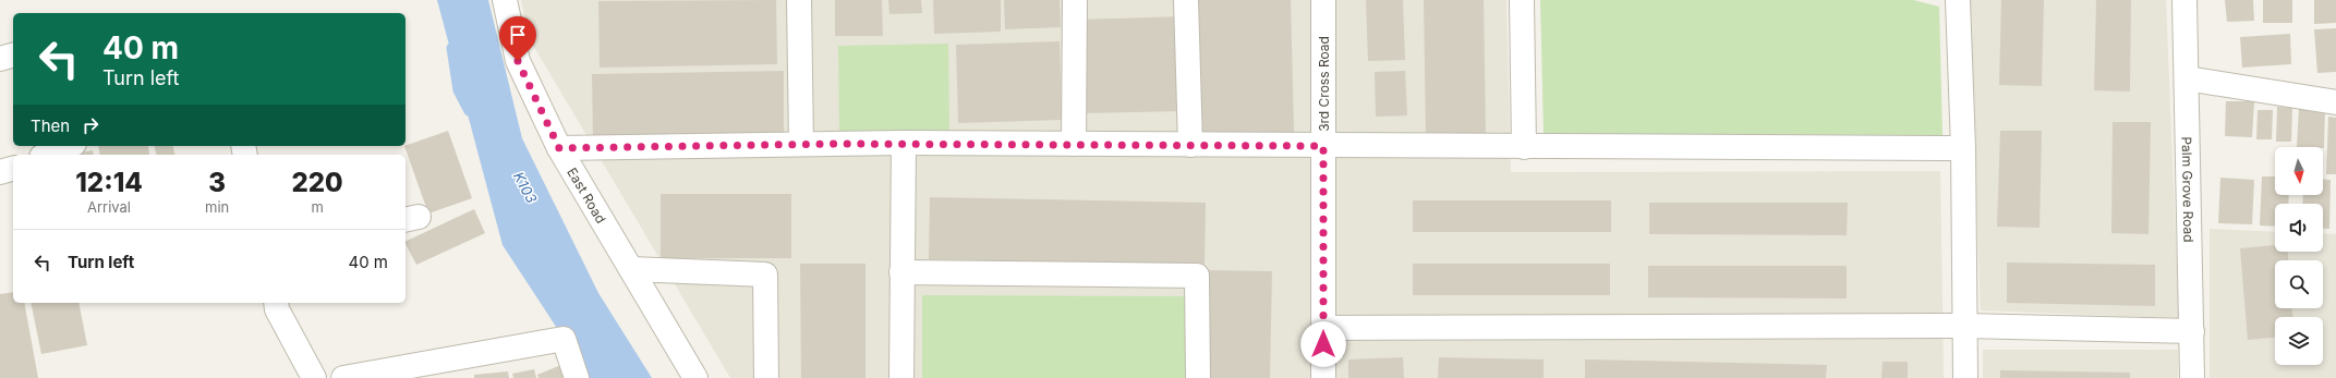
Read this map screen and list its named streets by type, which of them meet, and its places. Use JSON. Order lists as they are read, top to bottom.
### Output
{
  "streets": {
    "street": ["3rd Cross Road", "Palm Grove Road", "East Road"]
  },
  "water": ["K103"],
  "north": "bottom",
  "page": {
    "turn": ["40 m", "Turn left"],
    "then": "Then",
    "eta": [
      "12:14",
      "Arrival",
      "3",
      "min",
      "220",
      "m"
    ],
    "list": [
      {
        "name": "Turn left",
        "value": "40 m"
      }
    ]
  }
}
